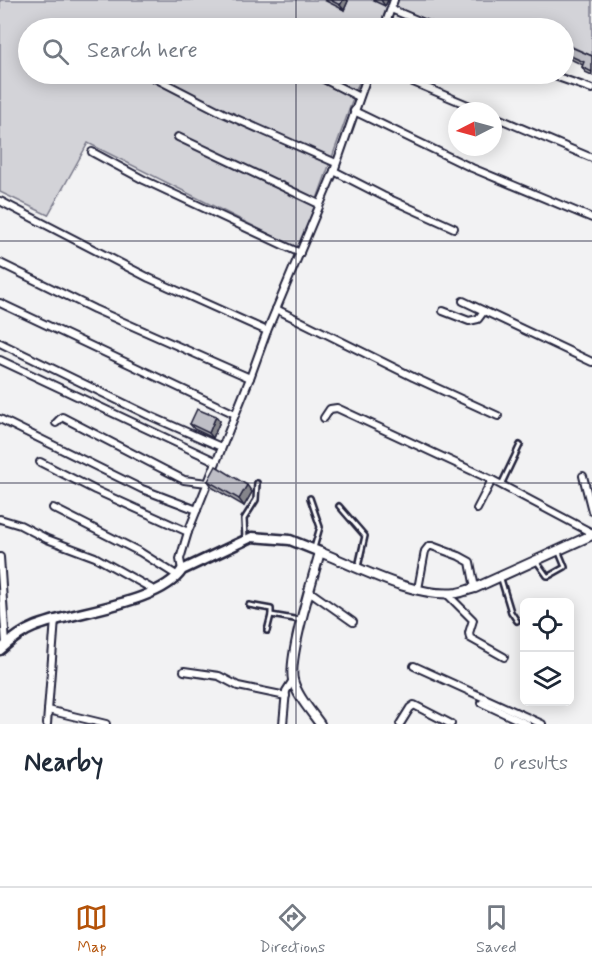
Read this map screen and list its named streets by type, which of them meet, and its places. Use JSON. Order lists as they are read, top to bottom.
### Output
{
  "north": "left",
  "page": {
    "search": "Search here",
    "heading": ["Nearby", "0 results"],
    "nav": ["Map", "Directions", "Saved"]
  }
}
